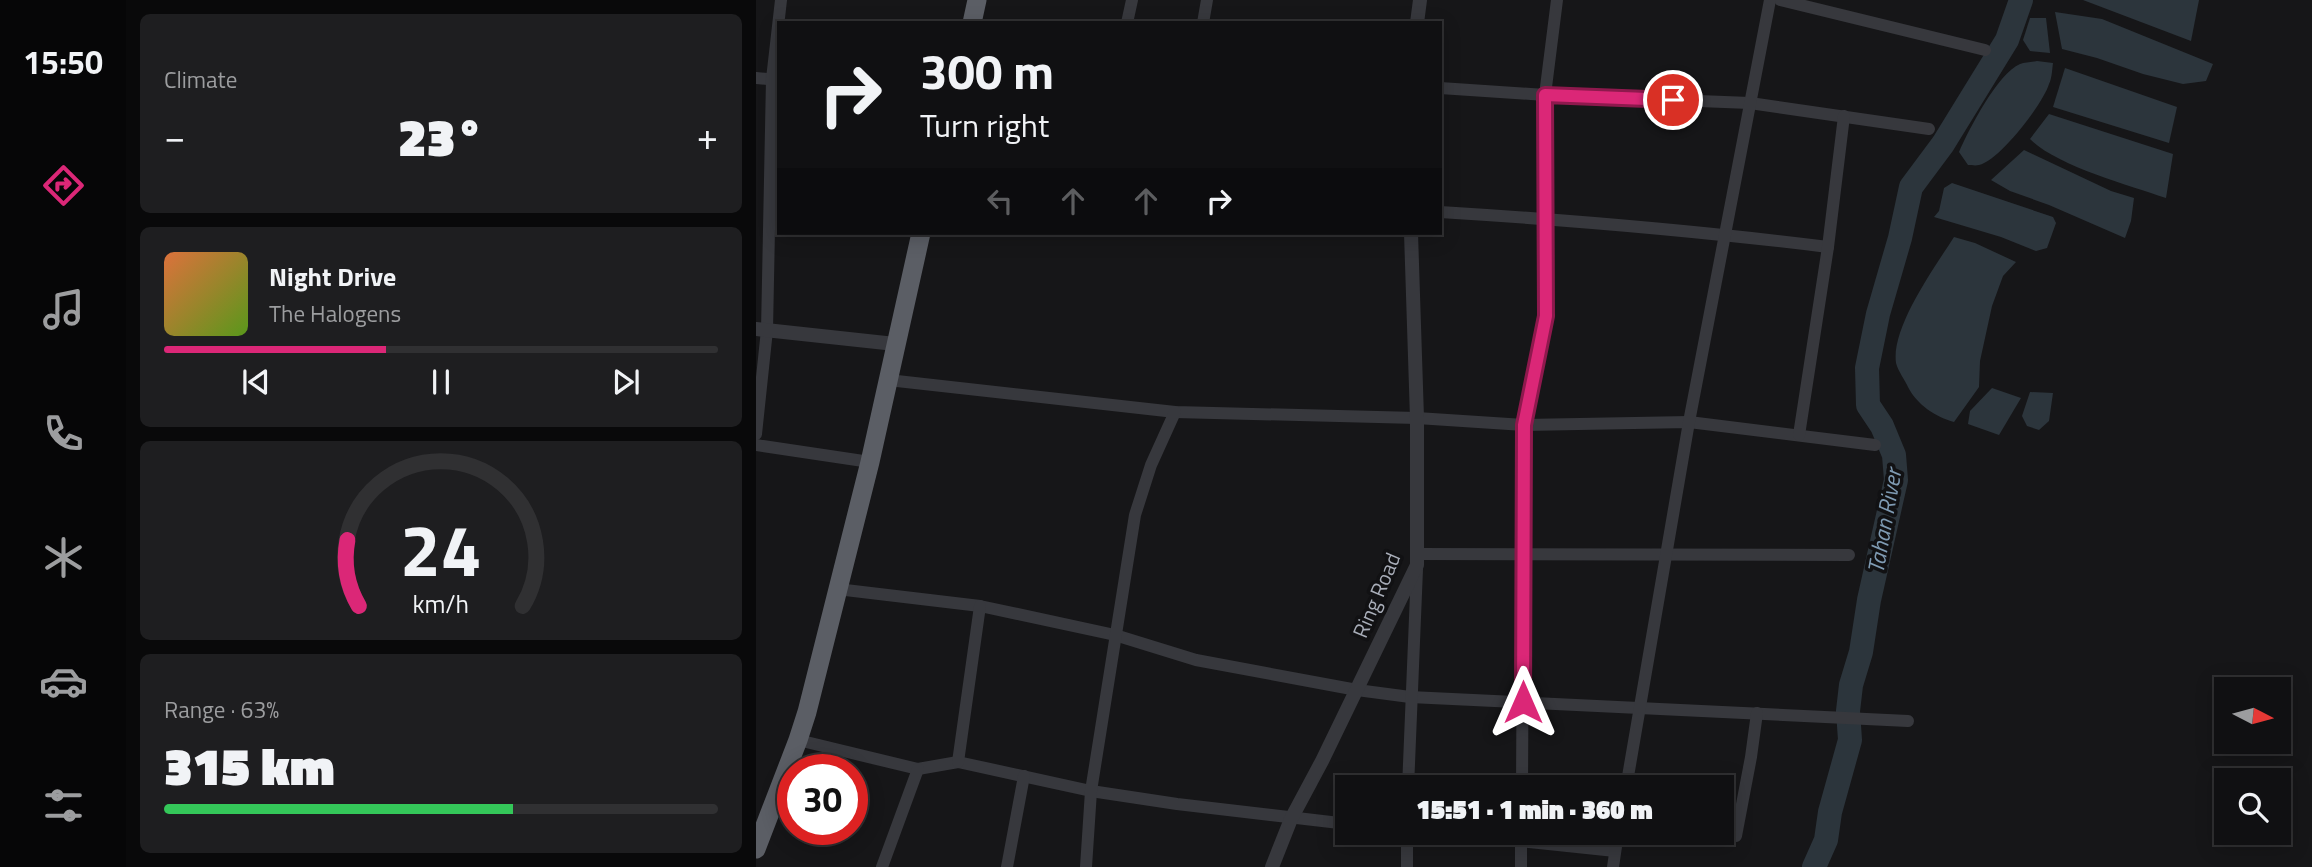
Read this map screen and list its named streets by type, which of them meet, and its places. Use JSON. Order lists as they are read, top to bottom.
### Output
{
  "streets": {
    "street": ["Ring Road"]
  },
  "water": ["Tahan River"],
  "north": "right",
  "page": {
    "tabs": "15:50",
    "tile": [
      "Climate",
      ["Range · 63%", "315 km"]
    ],
    "turn": ["300 m", "Turn right"],
    "heat": ["−", "23°", "+"],
    "song": ["Night Drive", "The Halogens"],
    "limit": "30",
    "trip": "15:51 · 1 min · 360 m",
    "gauge": ["24", "km/h"]
  }
}
